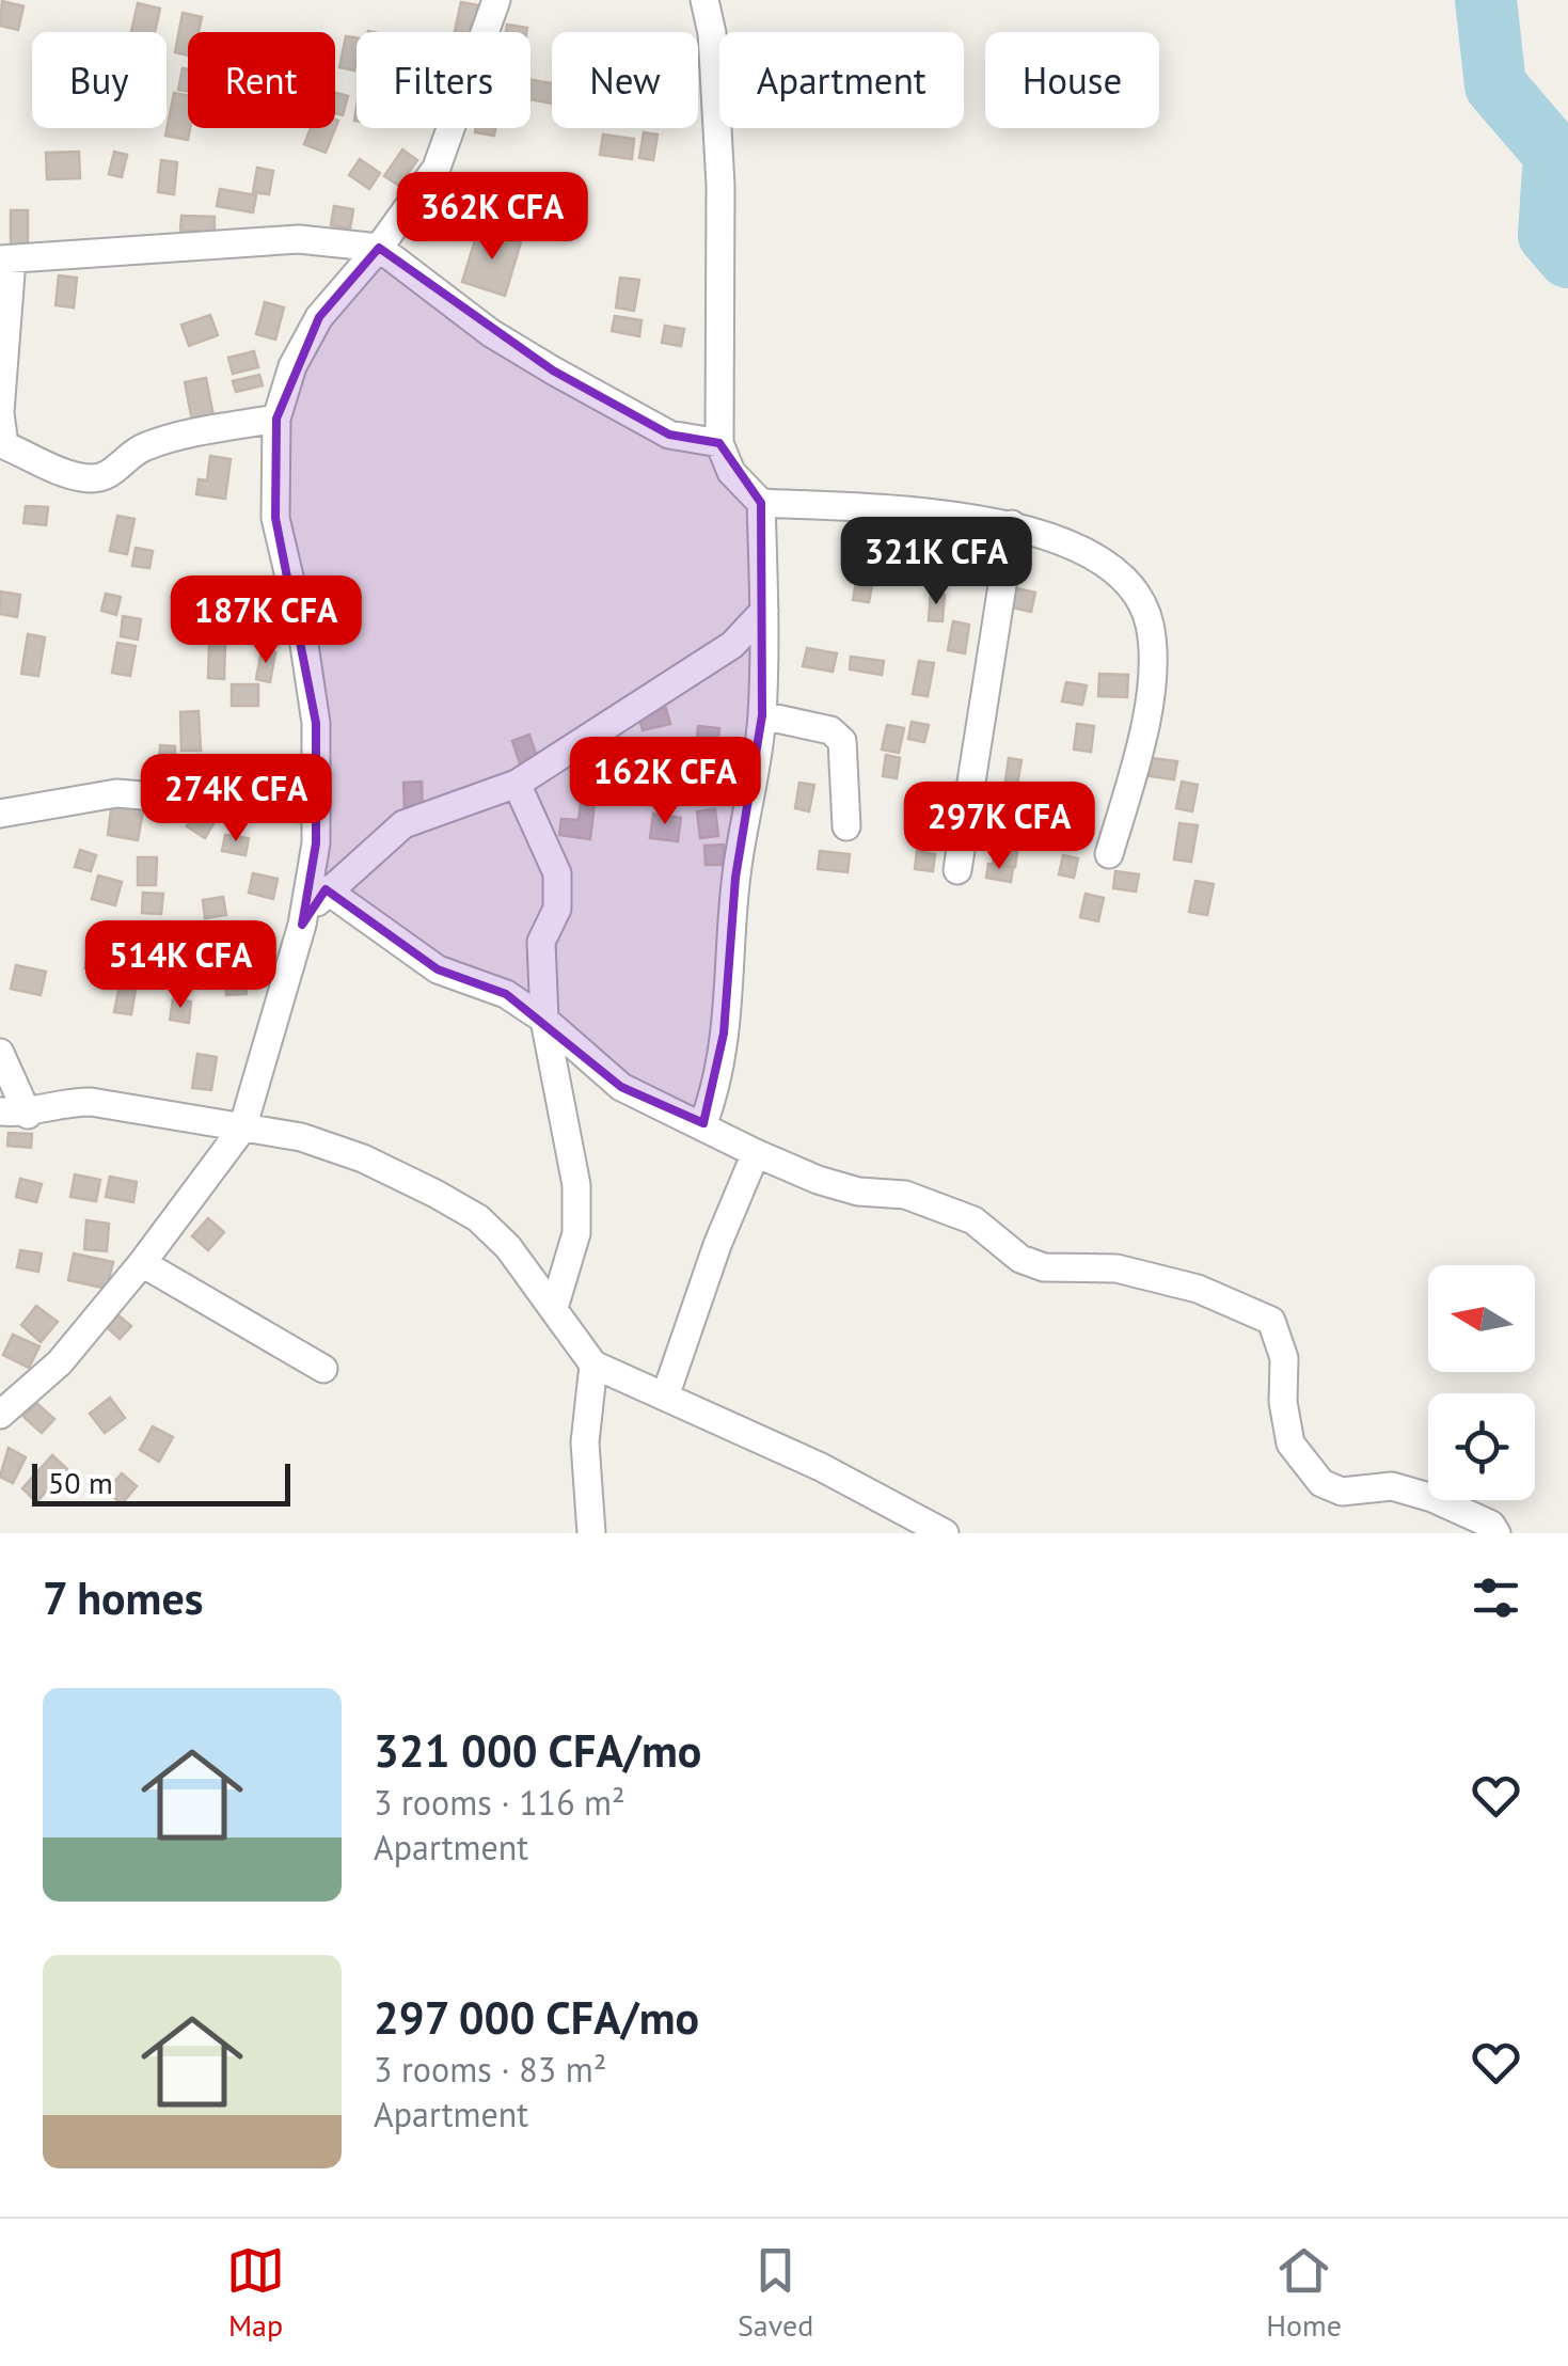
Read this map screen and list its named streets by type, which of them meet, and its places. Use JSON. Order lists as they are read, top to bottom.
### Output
{
  "scale_bar": "50 m",
  "north": "left",
  "page": {
    "chip": [
      "Buy",
      "Rent",
      "Filters",
      "New",
      "Apartment",
      "House"
    ],
    "price": [
      "362K CFA",
      "321K CFA",
      "187K CFA",
      "162K CFA",
      "274K CFA",
      "297K CFA",
      "514K CFA"
    ],
    "scale": "50 m",
    "heading": "7 homes",
    "list": [
      {
        "name": "321 000 CFA/mo",
        "note": "3 rooms · 116 m² · Apartment"
      },
      {
        "name": "297 000 CFA/mo",
        "note": "3 rooms · 83 m² · Apartment"
      }
    ],
    "tabs": ["Map", "Saved", "Home"]
  }
}
